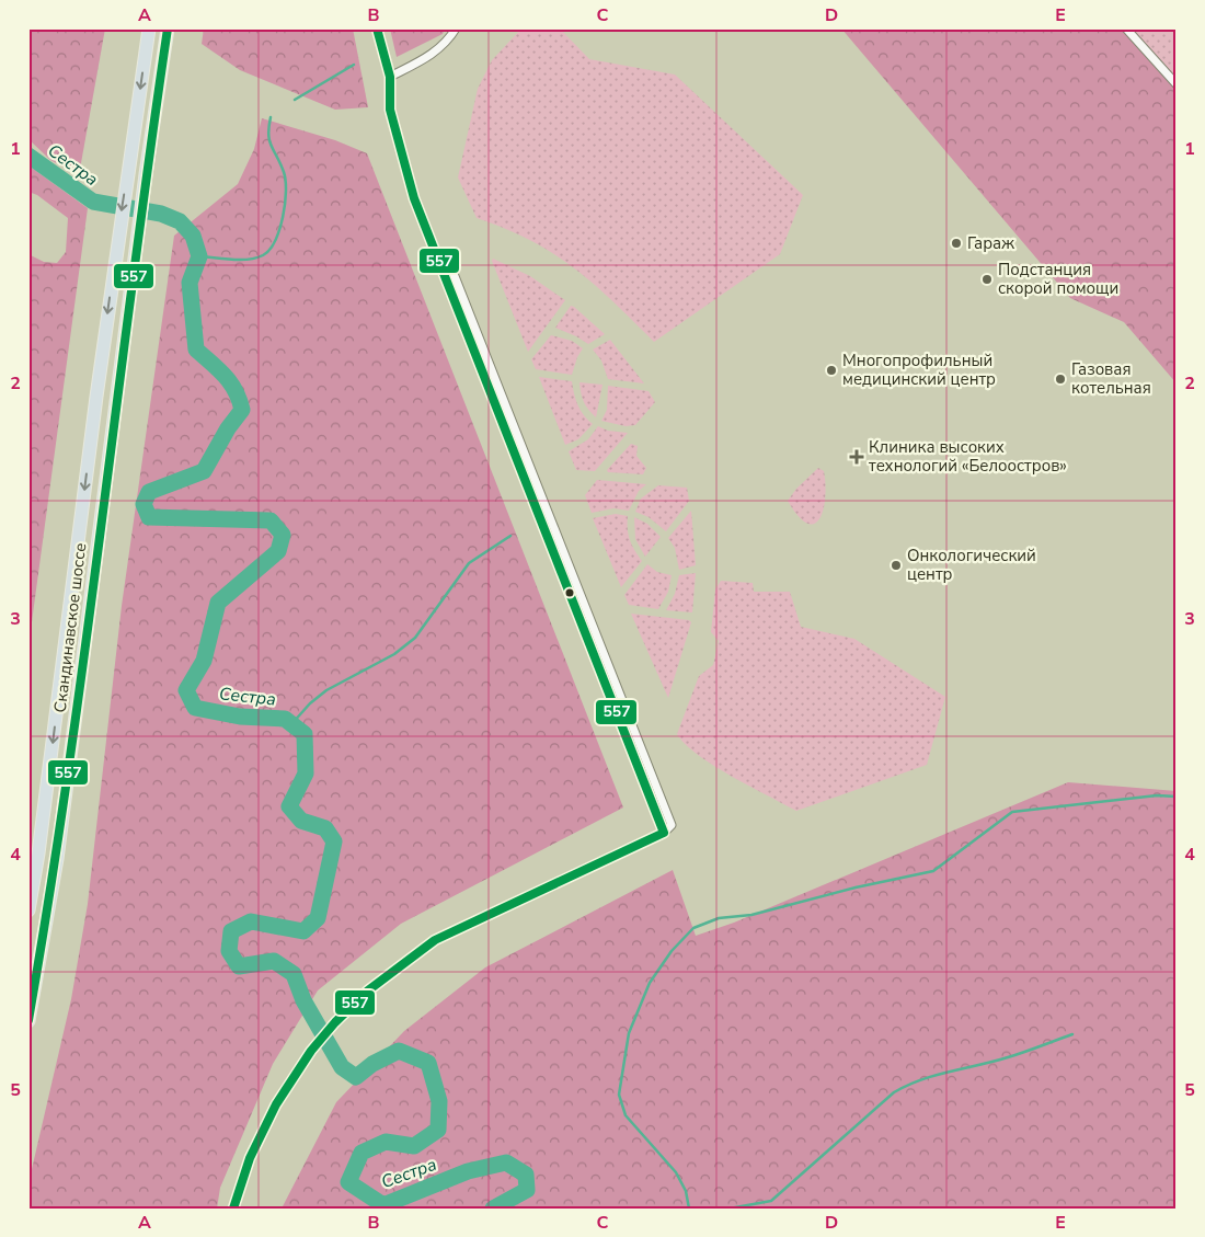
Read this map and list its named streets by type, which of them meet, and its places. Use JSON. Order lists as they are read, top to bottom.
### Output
{
  "streets": {
    "highway": ["Скандинавское шоссе"]
  },
  "water": ["Сестра"],
  "places": {
    "other": [
      "Гараж",
      "Подстанция скорой помощи",
      "Многопрофильный медицинский центр",
      "Газовая котельная",
      "Онкологический центр"
    ],
    "health": ["Клиника высоких технологий «Белоостров»"]
  },
  "lines": ["transit line 557"],
  "grid": {
    "columns": [
      "A",
      "B",
      "C",
      "D",
      "E"
    ],
    "rows": [
      "1",
      "2",
      "3",
      "4",
      "5"
    ]
  }
}
